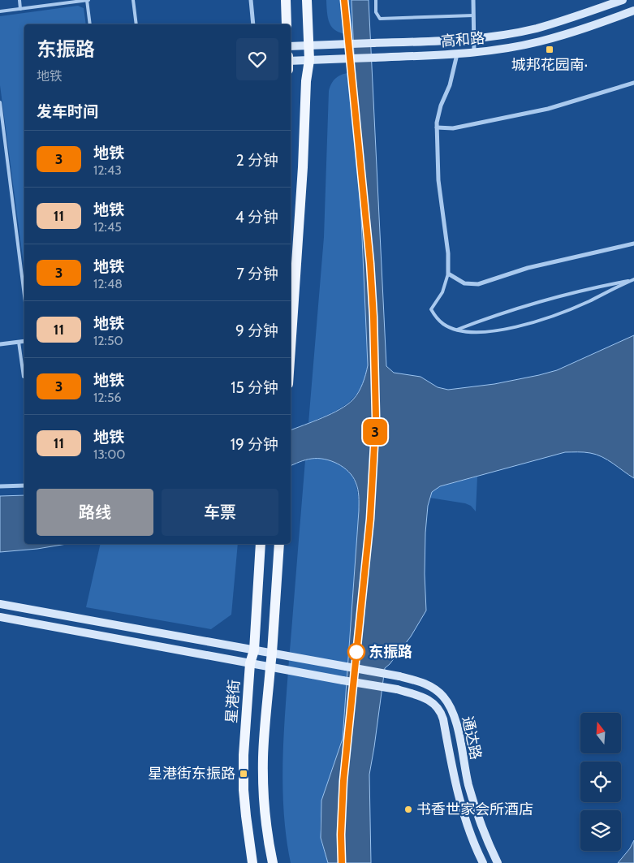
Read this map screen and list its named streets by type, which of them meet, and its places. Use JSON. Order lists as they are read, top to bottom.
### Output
{
  "streets": {
    "main road": ["高和路", "星港街", "通达路"]
  },
  "places": {
    "transit": ["城邦花园南·", "星港街东振路"],
    "other": ["东振路", "书香世家会所酒店"]
  },
  "lines": ["metro line 3"],
  "north": "top",
  "page": {
    "on_map": "3",
    "heading": [
      ["东振路", "地铁"],
      "发车时间"
    ],
    "list": [
      {
        "mark": "3",
        "name": "地铁",
        "note": "12:43",
        "value": "2 分钟"
      },
      {
        "mark": "11",
        "name": "地铁",
        "note": "12:45",
        "value": "4 分钟"
      },
      {
        "mark": "3",
        "name": "地铁",
        "note": "12:48",
        "value": "7 分钟"
      },
      {
        "mark": "11",
        "name": "地铁",
        "note": "12:50",
        "value": "9 分钟"
      },
      {
        "mark": "3",
        "name": "地铁",
        "note": "12:56",
        "value": "15 分钟"
      },
      {
        "mark": "11",
        "name": "地铁",
        "note": "13:00",
        "value": "19 分钟"
      }
    ],
    "buttons": ["路线", "车票"]
  }
}
